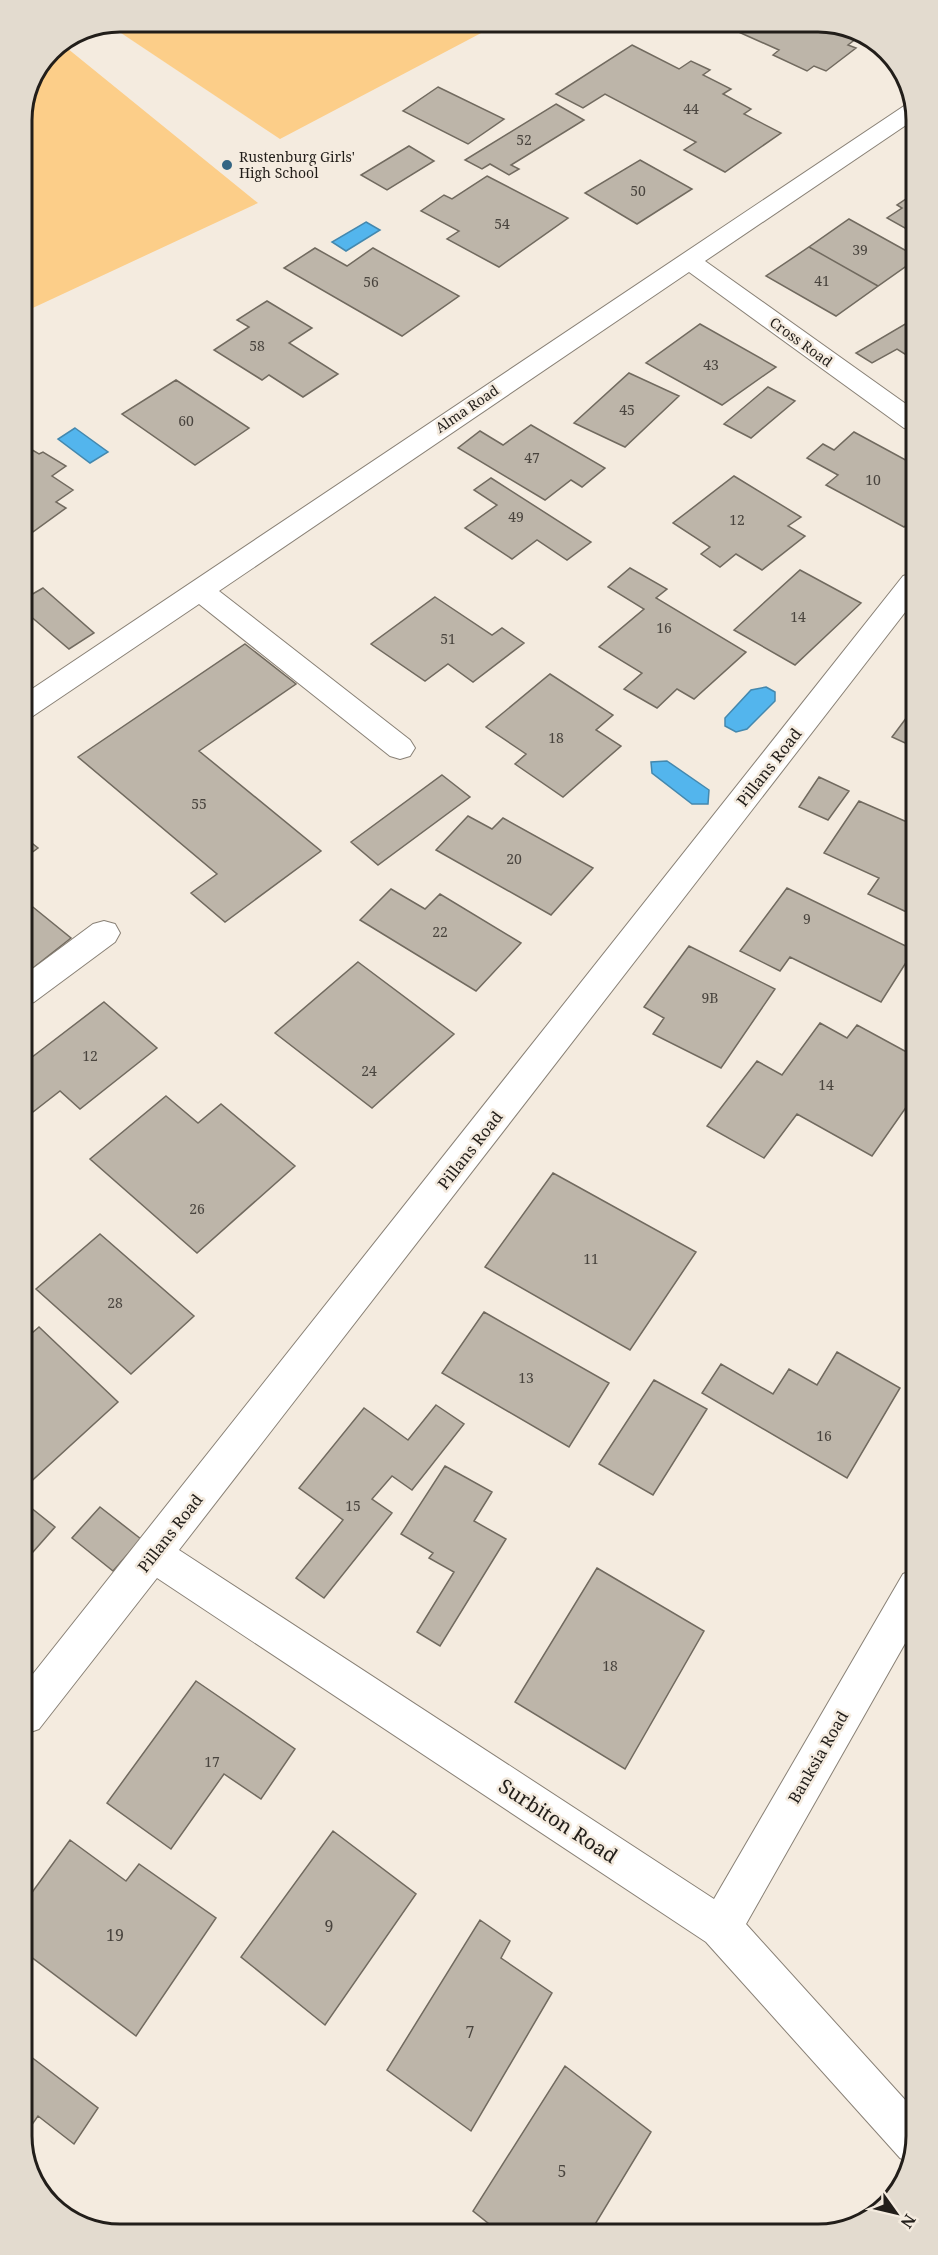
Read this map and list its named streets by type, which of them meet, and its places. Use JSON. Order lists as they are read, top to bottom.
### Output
{
  "streets": {
    "street": [
      "Cross Road",
      "Alma Road",
      "Pillans Road",
      "Banksia Road",
      "Surbiton Road"
    ]
  },
  "crossings": [
    ["Cross Road", "Alma Road"],
    ["Pillans Road", "Surbiton Road"],
    ["Banksia Road", "Surbiton Road"]
  ],
  "places": ["Rustenburg Girls' High School"],
  "house_numbers": [
    "44",
    "52",
    "50",
    "54",
    "39",
    "41",
    "56",
    "58",
    "43",
    "45",
    "60",
    "47",
    "10",
    "49",
    "12",
    "14",
    "16",
    "51",
    "18",
    "55",
    "20",
    "9",
    "22",
    "9B",
    "12",
    "24",
    "14",
    "26",
    "11",
    "28",
    "13",
    "16",
    "15",
    "18",
    "17",
    "9",
    "19",
    "7",
    "5"
  ],
  "north": "bottom right"
}
